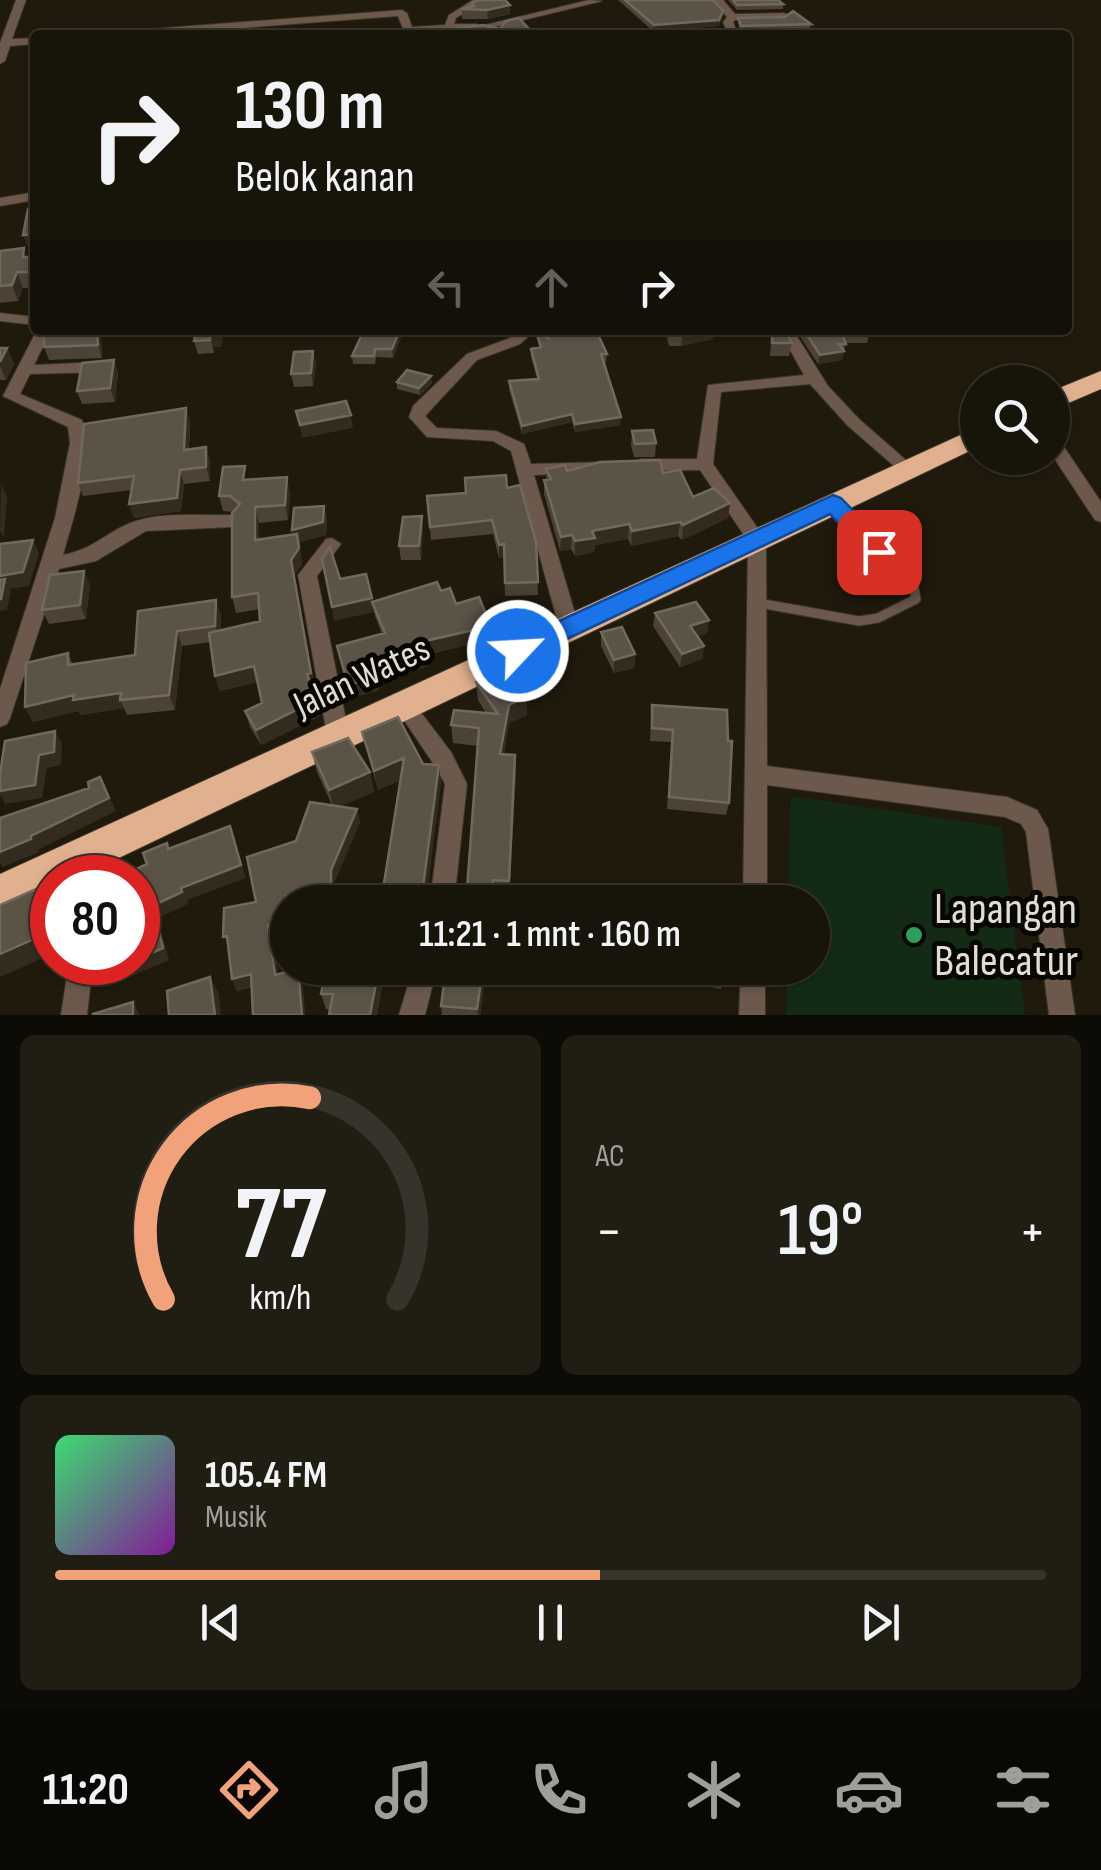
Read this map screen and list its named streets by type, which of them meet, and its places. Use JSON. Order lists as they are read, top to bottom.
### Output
{
  "streets": {
    "highway": ["Jalan Wates"]
  },
  "places": ["Lapangan Balecatur"],
  "page": {
    "turn": ["130 m", "Belok kanan"],
    "limit": "80",
    "trip": "11:21 · 1 mnt · 160 m",
    "tile": "AC",
    "heat": ["−", "19°", "+"],
    "song": ["105.4 FM", "Musik"],
    "tabs": "11:20",
    "gauge": ["77", "km/h"]
  }
}
